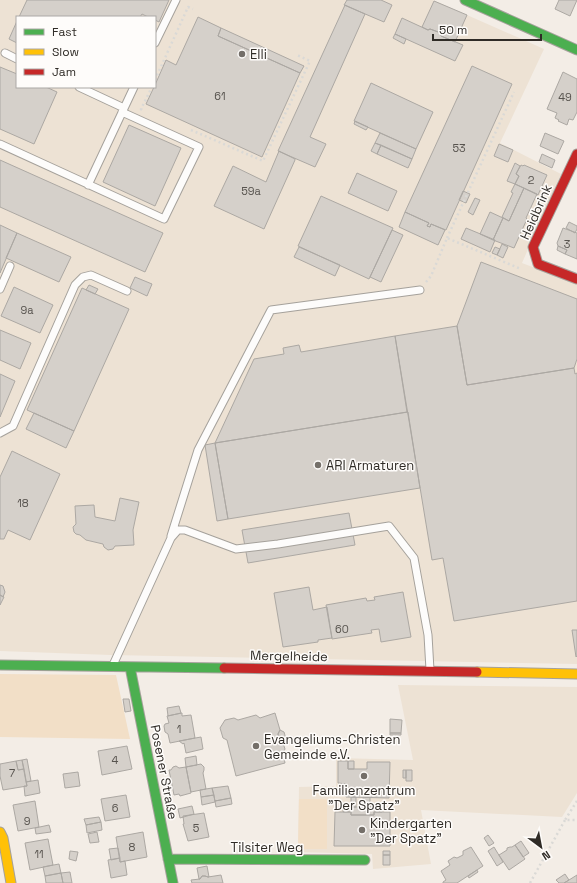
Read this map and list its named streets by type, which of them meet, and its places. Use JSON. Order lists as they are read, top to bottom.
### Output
{
  "streets": {
    "street": [
      "Heidbrink",
      "Mergelheide",
      "Posener Straße",
      "Tilsiter Weg"
    ]
  },
  "crossings": [
    ["Mergelheide", "Posener Straße"],
    ["Posener Straße", "Tilsiter Weg"]
  ],
  "places": [
    "Elli",
    "ARI Armaturen",
    "Evangeliums-Christen Gemeinde e.V.",
    "Familienzentrum \"Der Spatz\"",
    "Kindergarten \"Der Spatz\""
  ],
  "house_numbers": [
    "61",
    "49",
    "53",
    "2",
    "59a",
    "3",
    "9a",
    "18",
    "60",
    "1",
    "4",
    "7",
    "6",
    "9",
    "5",
    "8",
    "11"
  ],
  "legend": ["Fast", "Slow", "Jam"],
  "scale_bar": "50 m",
  "north": "bottom right"
}
